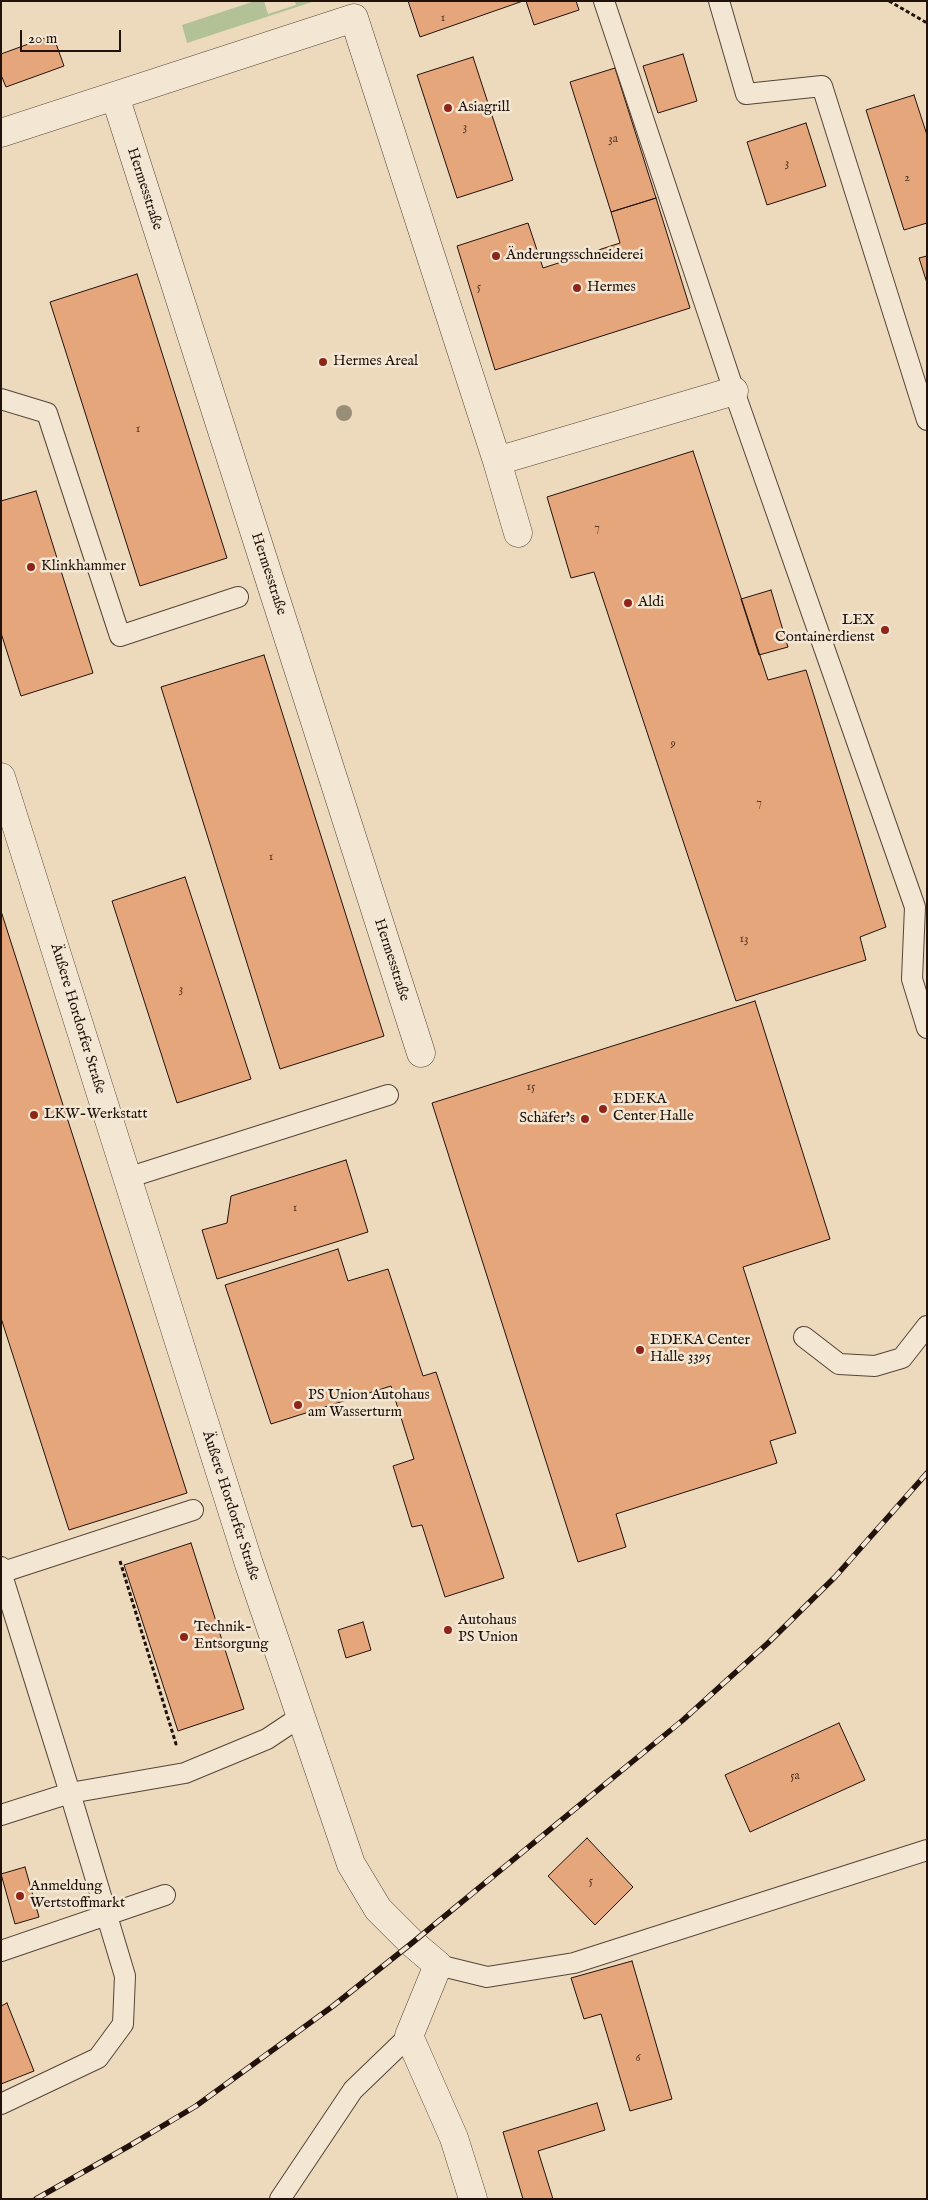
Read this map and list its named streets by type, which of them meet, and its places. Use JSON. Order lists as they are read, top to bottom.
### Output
{
  "streets": {
    "street": ["Hermesstraße", "Äußere Hordorfer Straße"]
  },
  "places": [
    "Asiagrill",
    "Änderungsschneiderei",
    "Hermes",
    "Hermes Areal",
    "Klinkhammer",
    "Aldi",
    "LEX Containerdienst",
    "EDEKA Center Halle",
    "LKW-Werkstatt",
    "Schäfer's",
    "EDEKA Center Halle 3395",
    "PS Union Autohaus am Wasserturm",
    "Autohaus PS Union",
    "Technik- Entsorgung",
    "Anmeldung Wertstoffmarkt"
  ],
  "house_numbers": [
    "1",
    "3",
    "3a",
    "3",
    "2",
    "5",
    "1",
    "7",
    "9",
    "7",
    "1",
    "13",
    "3",
    "15",
    "1",
    "5a",
    "5",
    "6"
  ],
  "scale_bar": "20 m"
}
